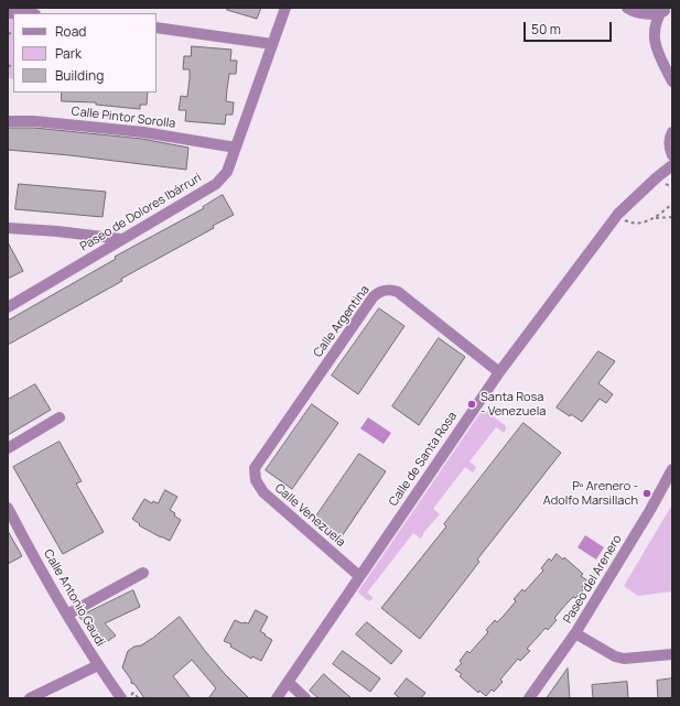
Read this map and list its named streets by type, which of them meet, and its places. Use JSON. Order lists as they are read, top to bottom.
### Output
{
  "streets": {
    "street": [
      "Calle Pintor Sorolla",
      "Paseo de Dolores Ibárruri",
      "Calle Argentina",
      "Calle de Santa Rosa",
      "Calle Venezuela",
      "Paseo del Arenero",
      "Calle Antonio Gaudí"
    ]
  },
  "crossings": [
    ["Calle Pintor Sorolla", "Paseo de Dolores Ibárruri"],
    ["Calle Argentina", "Calle de Santa Rosa"],
    ["Calle Argentina", "Calle Venezuela"],
    ["Calle de Santa Rosa", "Calle Venezuela"]
  ],
  "places": ["Santa Rosa - Venezuela", "Pº Arenero - Adolfo Marsillach"],
  "legend": ["Road", "Park", "Building"],
  "scale_bar": "50 m"
}
